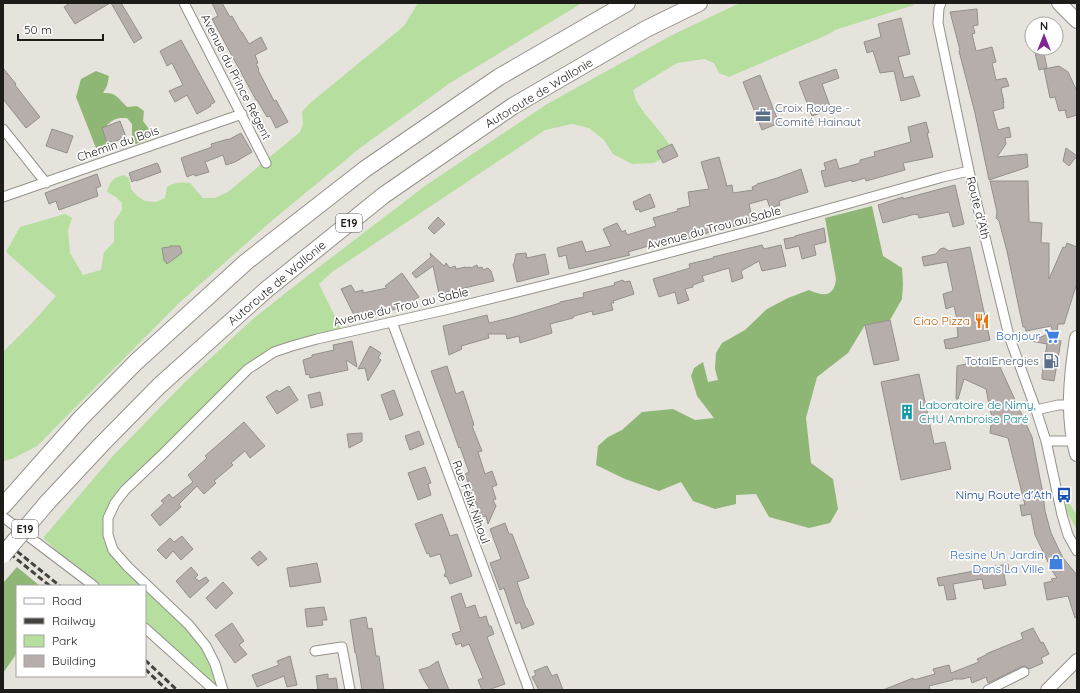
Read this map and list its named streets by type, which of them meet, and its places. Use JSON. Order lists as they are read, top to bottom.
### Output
{
  "streets": {
    "highway": ["Autoroute de Wallonie", "E19"],
    "street": [
      "Avenue du Prince Régent",
      "Chemin du Bois",
      "Route d'Ath",
      "Avenue du Trou au Sable",
      "Rue Félix Nihoul"
    ]
  },
  "crossings": [
    ["Avenue du Prince Régent", "Chemin du Bois"],
    ["Route d'Ath", "Avenue du Trou au Sable"],
    ["Avenue du Trou au Sable", "Rue Félix Nihoul"]
  ],
  "places": {
    "office": ["Croix Rouge - Comité Hainaut"],
    "restaurant": ["Ciao Pizza"],
    "supermarket": ["Bonjour"],
    "fuel station": ["TotalEnergies"],
    "building": ["Laboratoire de Nimy, CHU Ambroise Paré"],
    "bus stop": ["Nimy Route d'Ath"],
    "shop": ["Resine Un Jardin Dans La Ville"]
  },
  "legend": [
    "Road",
    "Railway",
    "Park",
    "Building"
  ],
  "scale_bar": "50 m",
  "north": "top"
}
